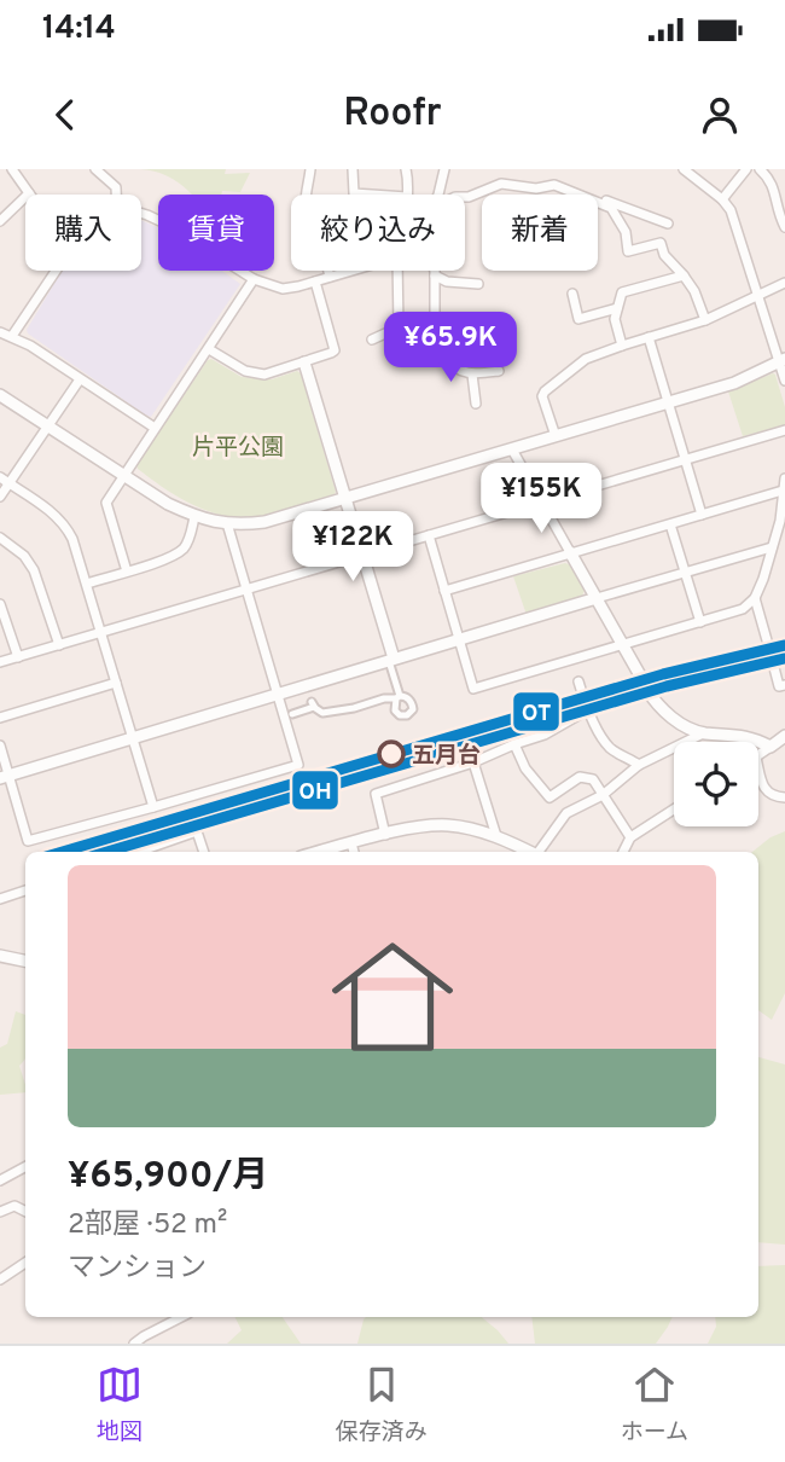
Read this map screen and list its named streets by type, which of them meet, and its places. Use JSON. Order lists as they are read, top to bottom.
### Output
{
  "parks": ["片平公園"],
  "places": ["五月台"],
  "lines": ["transit line OT", "transit line OH"],
  "page": {
    "status": "14:14",
    "header": "Roofr",
    "chip": [
      "購入",
      "賃貸",
      "絞り込み",
      "新着"
    ],
    "price": ["¥65.9K", "¥155K", "¥122K"],
    "list": [
      {
        "name": "¥65,900/月",
        "note": "2部屋 · 52 m² · マンション"
      }
    ],
    "tabs": ["地図", "保存済み", "ホーム"]
  }
}
